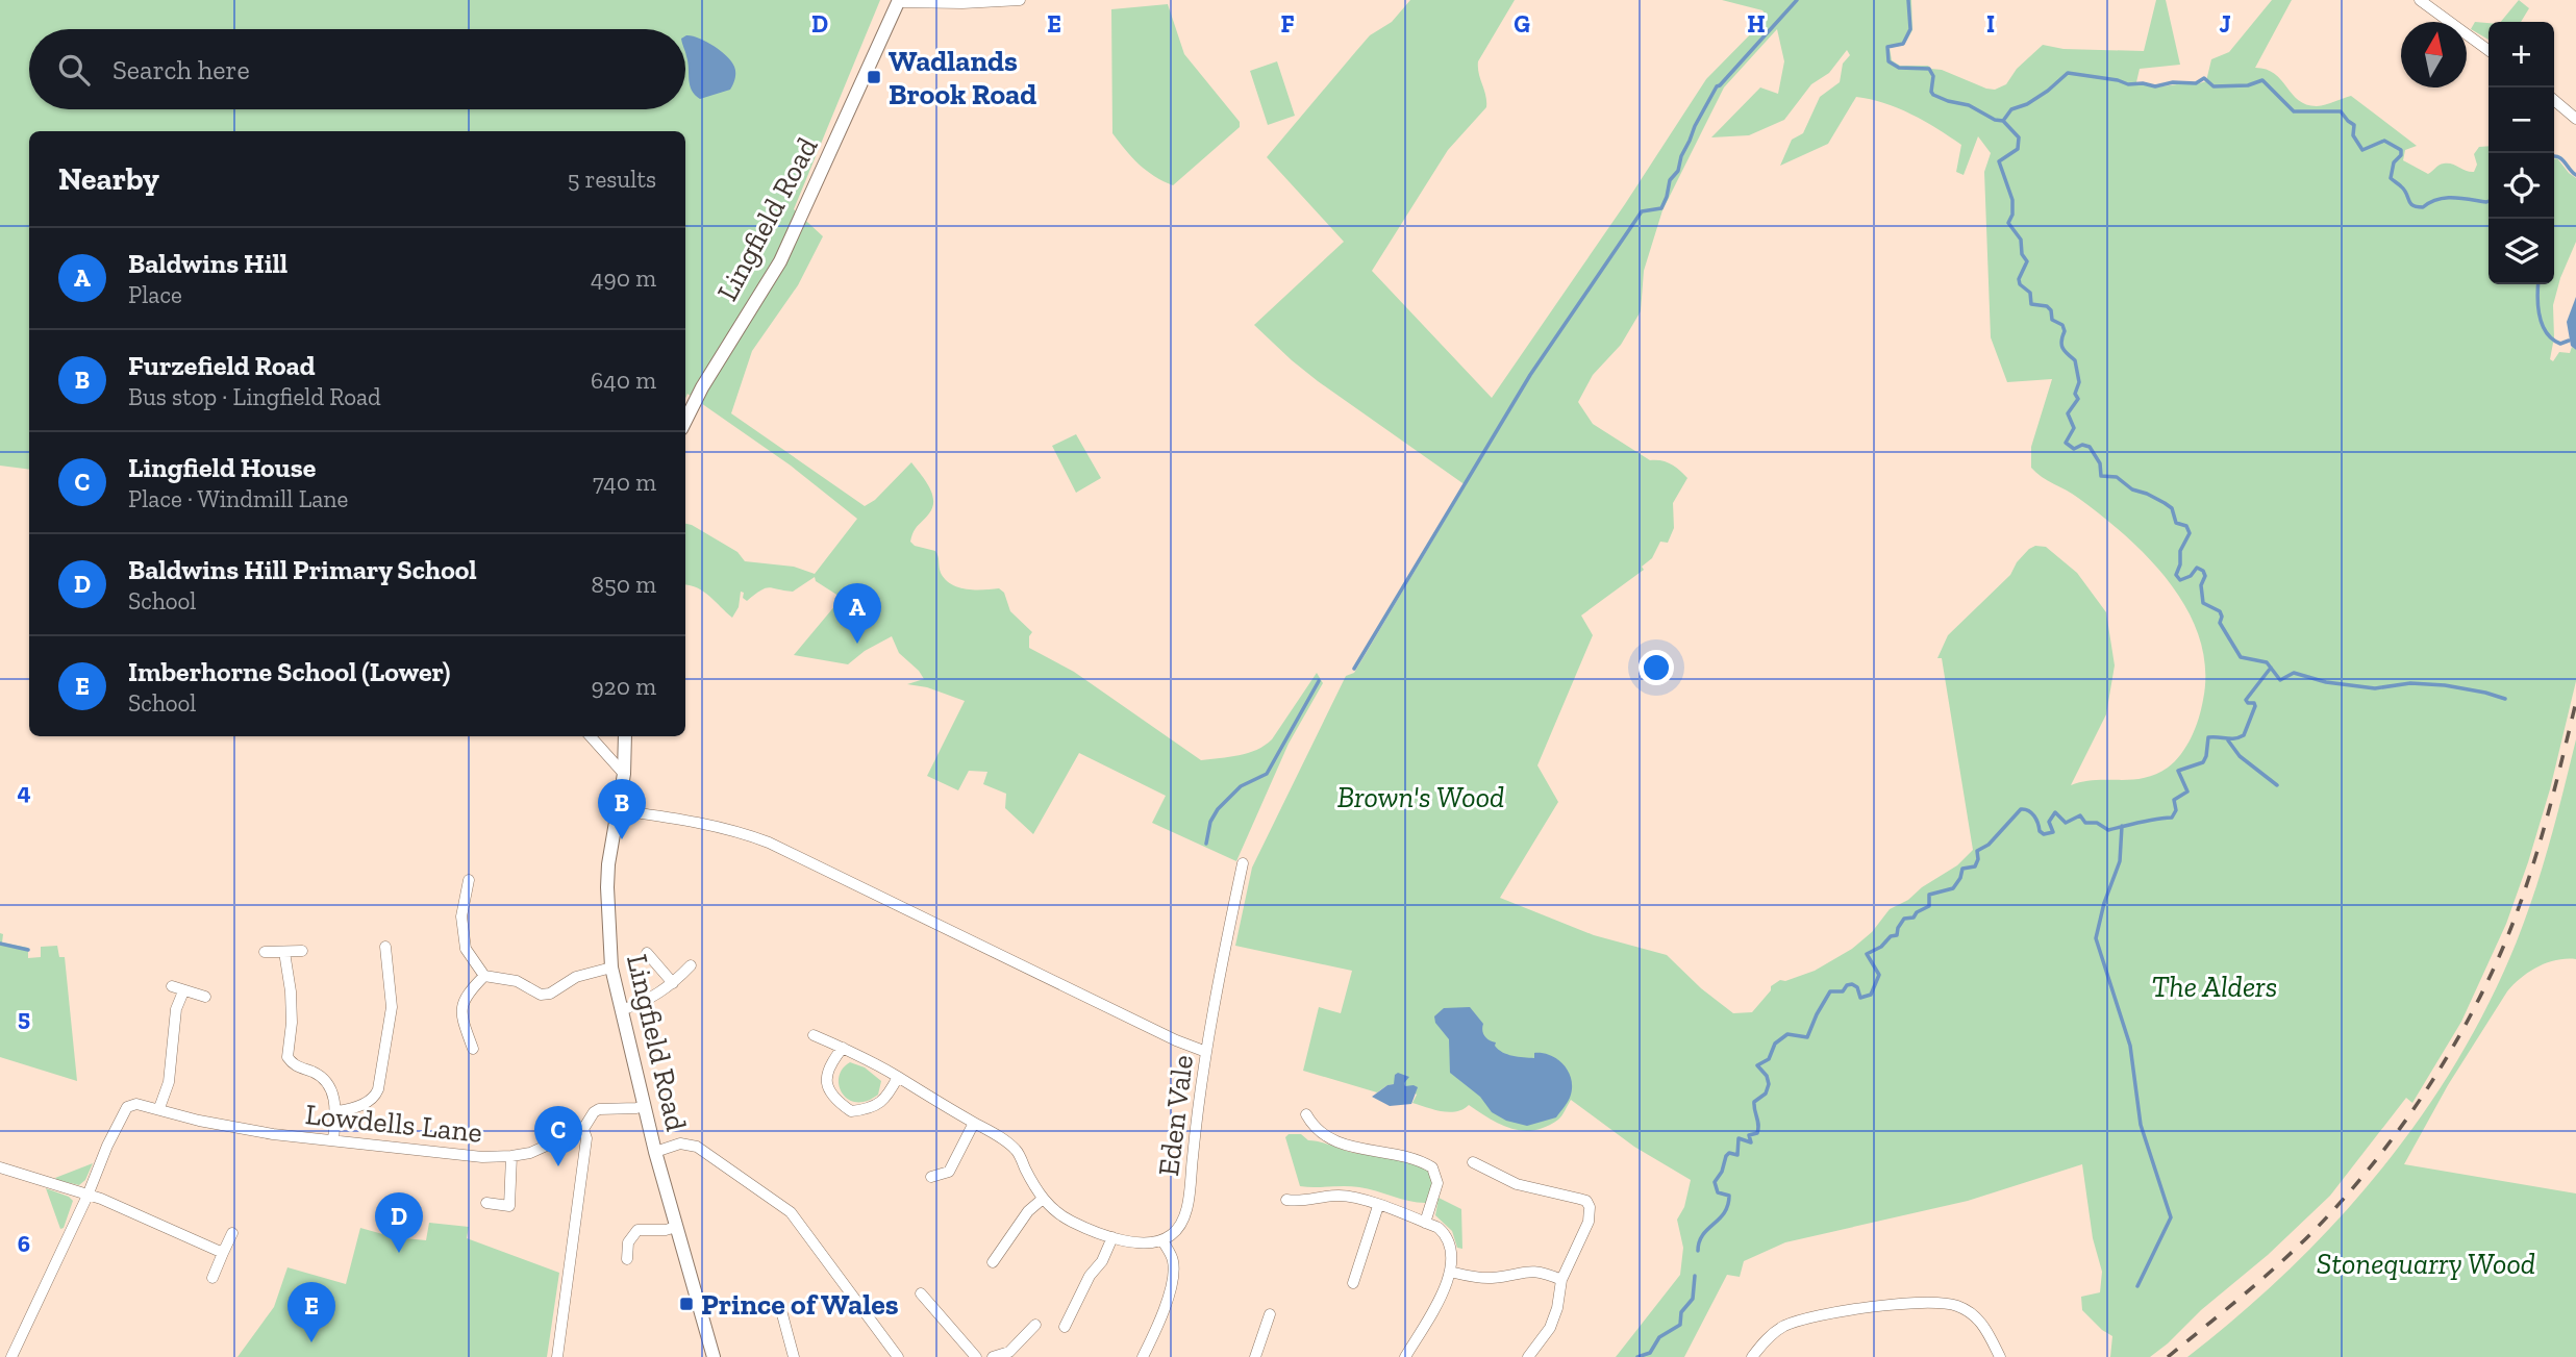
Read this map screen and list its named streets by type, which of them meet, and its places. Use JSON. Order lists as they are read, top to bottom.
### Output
{
  "streets": {
    "street": ["Lingfield Road", "Eden Vale", "Lowdells Lane"]
  },
  "crossings": [
    ["Lingfield Road", "Lowdells Lane"]
  ],
  "parks": ["Brown's Wood", "The Alders", "Stonequarry Wood"],
  "places": {
    "transit": ["Wadlands Brook Road", "Prince of Wales"]
  },
  "north": "top",
  "page": {
    "map_buttons": ["+", "−"],
    "search": "Search here",
    "heading": ["Nearby", "5 results"],
    "list": [
      {
        "mark": "A",
        "name": "Baldwins Hill",
        "note": "Place",
        "value": "490 m"
      },
      {
        "mark": "B",
        "name": "Furzefield Road",
        "note": "Bus stop · Lingfield Road",
        "value": "640 m"
      },
      {
        "mark": "C",
        "name": "Lingfield House",
        "note": "Place · Windmill Lane",
        "value": "740 m"
      },
      {
        "mark": "D",
        "name": "Baldwins Hill Primary School",
        "note": "School",
        "value": "850 m"
      },
      {
        "mark": "E",
        "name": "Imberhorne School (Lower)",
        "note": "School",
        "value": "920 m"
      }
    ],
    "pins": [
      "A",
      "B",
      "C",
      "D",
      "E"
    ]
  },
  "grid": {
    "columns": [
      "D",
      "E",
      "F",
      "G",
      "H",
      "I",
      "J"
    ],
    "rows": ["4", "5", "6"]
  }
}
